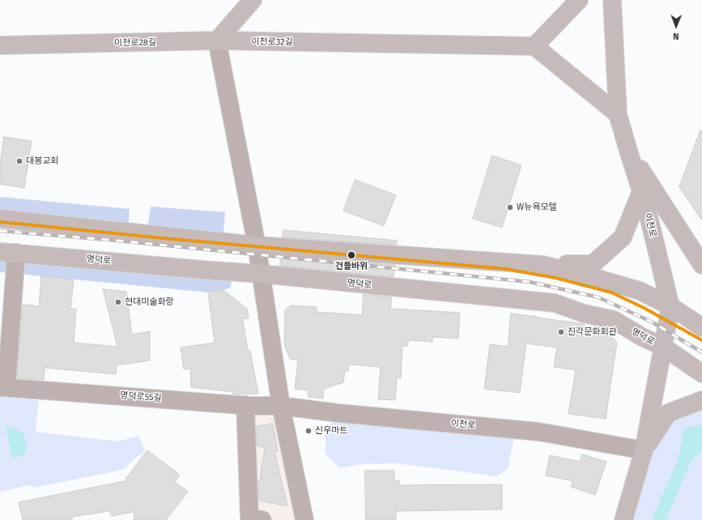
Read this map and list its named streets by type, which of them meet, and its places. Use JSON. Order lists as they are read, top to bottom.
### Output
{
  "streets": {
    "main road": [
      "이천로32길",
      "이천로28길",
      "이천로",
      "명덕로"
    ],
    "street": ["명덕로55길"]
  },
  "crossings": [
    ["이천로32길", "이천로28길"],
    ["이천로", "명덕로"],
    ["이천로", "명덕로55길"]
  ],
  "places": [
    "대봉교회",
    "W뉴욕모텔",
    "건들바위",
    "현대미술화랑",
    "진각문화회관",
    "신우마트"
  ],
  "north": "bottom"
}
